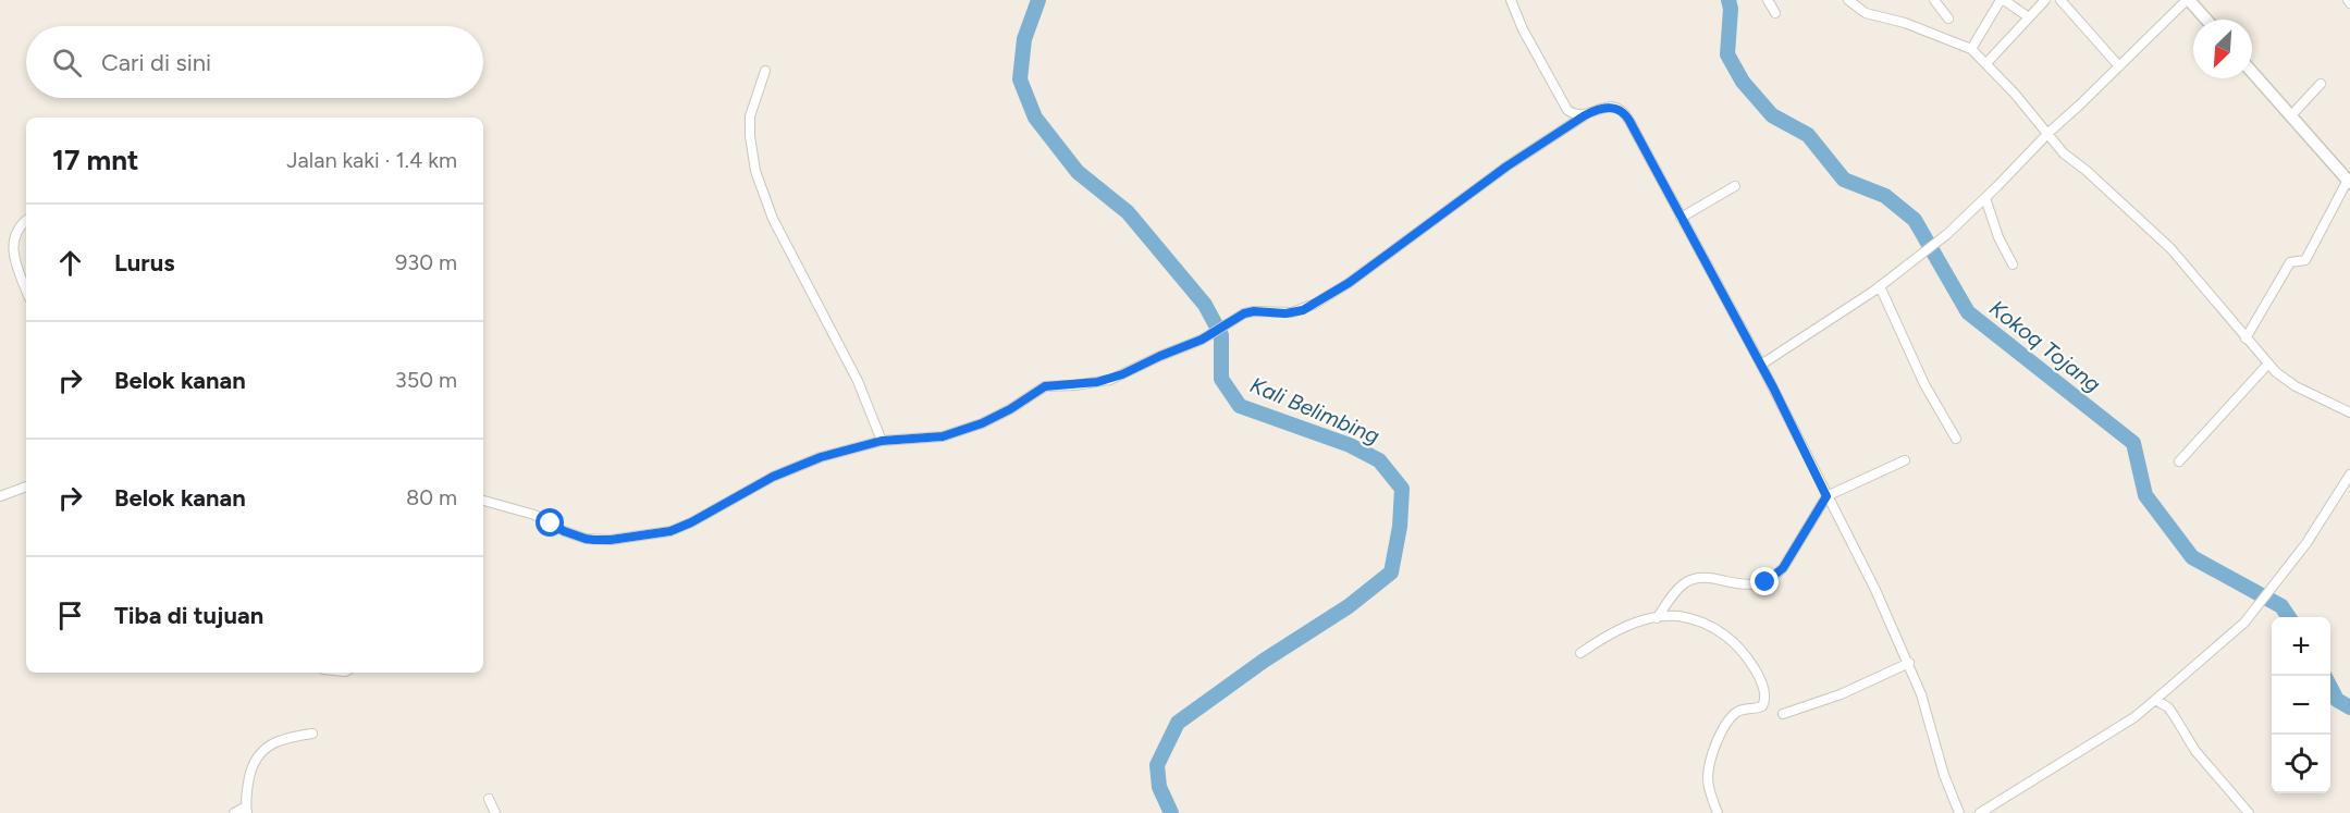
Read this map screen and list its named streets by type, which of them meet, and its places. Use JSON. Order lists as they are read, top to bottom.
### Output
{
  "water": ["Kokoq Tojang", "Kali Belimbing"],
  "north": "bottom left",
  "page": {
    "search": "Cari di sini",
    "heading": ["17 mnt", "Jalan kaki · 1.4 km"],
    "list": [
      ["Lurus", "930 m"],
      ["Belok kanan", "350 m"],
      ["Belok kanan", "80 m"],
      "Tiba di tujuan"
    ],
    "map_buttons": ["+", "−"]
  }
}
